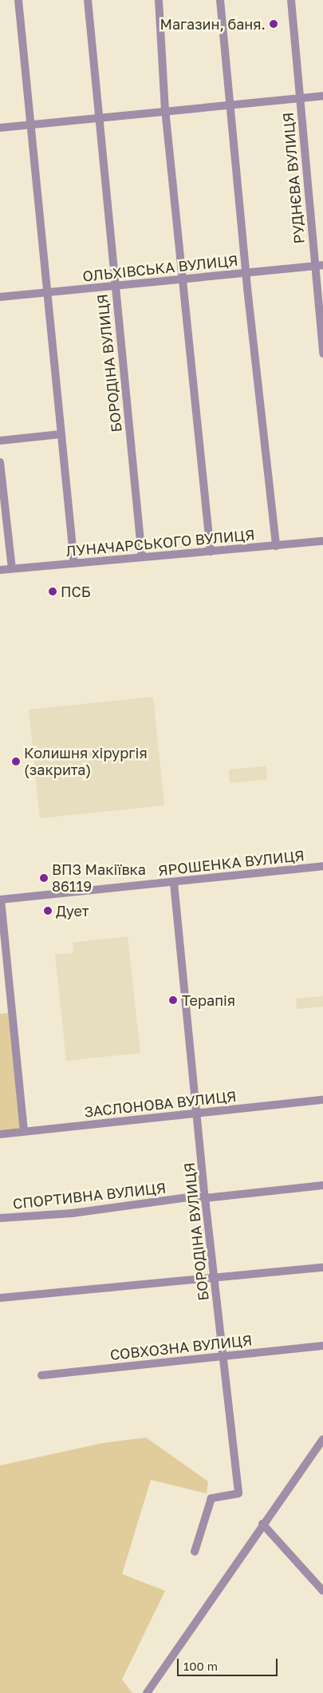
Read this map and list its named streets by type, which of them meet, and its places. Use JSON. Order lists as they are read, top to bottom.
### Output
{
  "streets": {
    "street": [
      "РУДНЄВА ВУЛИЦЯ",
      "ОЛЬХІВСЬКА ВУЛИЦЯ",
      "БОРОДІНА ВУЛИЦЯ",
      "ЛУНАЧАРСЬКОГО ВУЛИЦЯ",
      "ЯРОШЕНКА ВУЛИЦЯ",
      "ЗАСЛОНОВА ВУЛИЦЯ",
      "СПОРТИВНА ВУЛИЦЯ",
      "СОВХОЗНА ВУЛИЦЯ"
    ]
  },
  "crossings": [
    ["РУДНЄВА ВУЛИЦЯ", "ОЛЬХІВСЬКА ВУЛИЦЯ"],
    ["ОЛЬХІВСЬКА ВУЛИЦЯ", "БОРОДІНА ВУЛИЦЯ"],
    ["БОРОДІНА ВУЛИЦЯ", "ЛУНАЧАРСЬКОГО ВУЛИЦЯ"],
    ["БОРОДІНА ВУЛИЦЯ", "ЯРОШЕНКА ВУЛИЦЯ"],
    ["БОРОДІНА ВУЛИЦЯ", "ЗАСЛОНОВА ВУЛИЦЯ"],
    ["БОРОДІНА ВУЛИЦЯ", "СПОРТИВНА ВУЛИЦЯ"],
    ["БОРОДІНА ВУЛИЦЯ", "СОВХОЗНА ВУЛИЦЯ"]
  ],
  "places": [
    "Магазин, баня.",
    "ПСБ",
    "Колишня хірургія (закрита)",
    "ВПЗ Макіївка 86119",
    "Дует",
    "Терапія"
  ],
  "scale_bar": "100 m"
}
